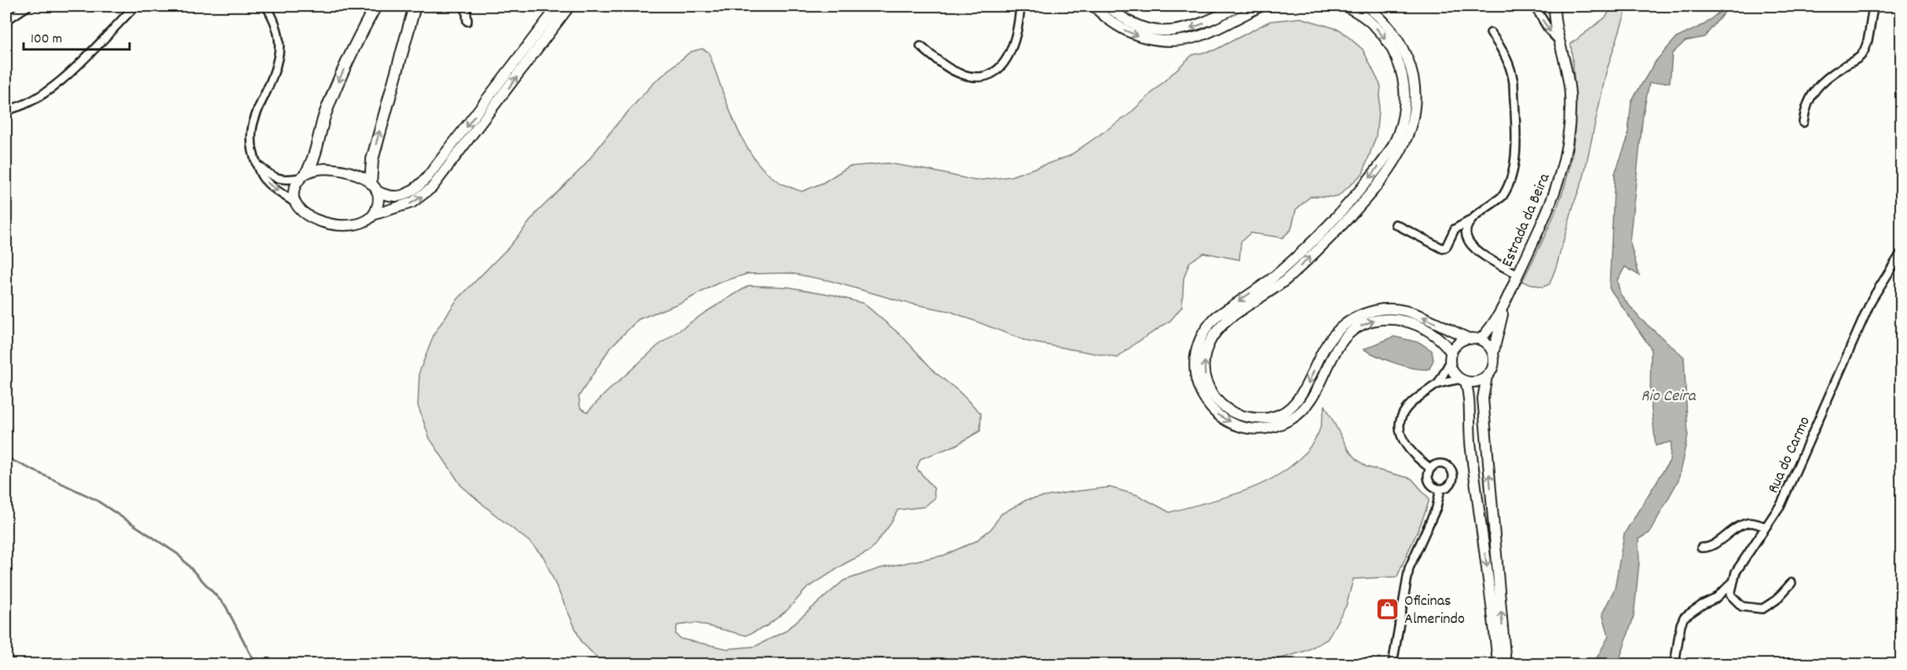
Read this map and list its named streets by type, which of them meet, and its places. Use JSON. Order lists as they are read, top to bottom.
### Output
{
  "streets": {
    "main road": ["Estrada da Beira"],
    "street": ["Rua do Carmo"]
  },
  "water": ["Rio Ceira"],
  "places": {
    "shop": ["Oficinas Almerindo"]
  },
  "scale_bar": "100 m"
}
